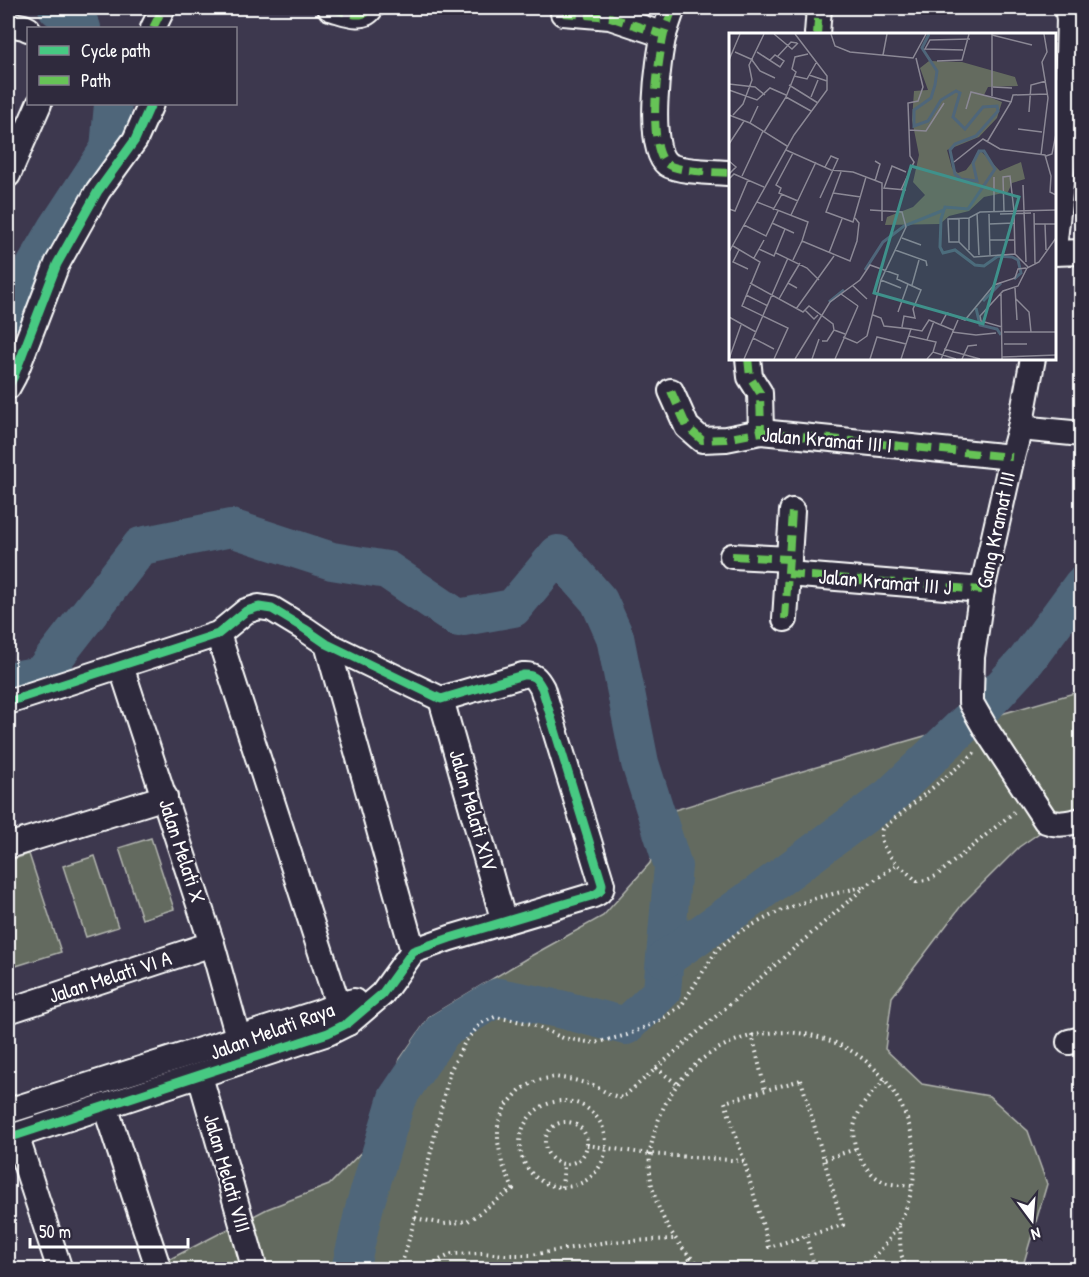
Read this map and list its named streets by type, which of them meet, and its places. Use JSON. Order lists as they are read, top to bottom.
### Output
{
  "streets": {
    "street": [
      "Jalan Kramat III I",
      "Gang Kramat III",
      "Jalan Kramat III J",
      "Jalan Melati XIV",
      "Jalan Melati X",
      "Jalan Melati VI A",
      "Jalan Melati Raya",
      "Jalan Melati VIII"
    ]
  },
  "crossings": [
    ["Jalan Kramat III I", "Gang Kramat III"],
    ["Gang Kramat III", "Jalan Kramat III J"],
    ["Jalan Melati X", "Jalan Melati VI A"],
    ["Jalan Melati X", "Jalan Melati Raya"],
    ["Jalan Melati Raya", "Jalan Melati VIII"]
  ],
  "legend": ["Cycle path", "Path"],
  "scale_bar": "50 m",
  "north": "bottom"
}
